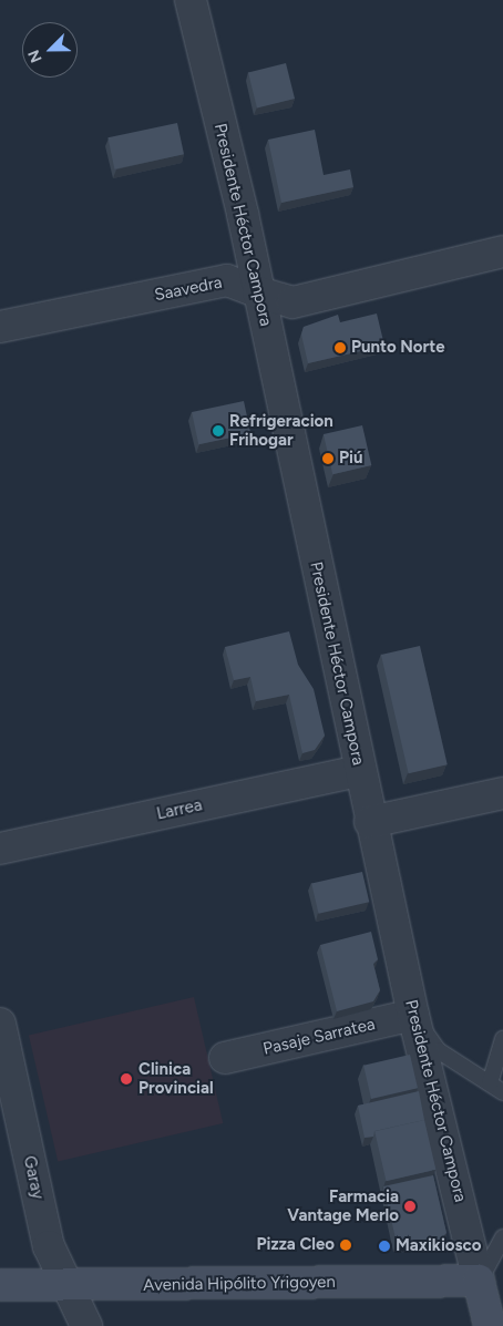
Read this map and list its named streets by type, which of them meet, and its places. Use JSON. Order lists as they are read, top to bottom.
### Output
{
  "streets": {
    "main road": ["Presidente Héctor Campora", "Avenida Hipólito Yrigoyen"],
    "street": [
      "Saavedra",
      "Larrea",
      "Pasaje Sarratea",
      "Garay"
    ]
  },
  "crossings": [
    ["Presidente Héctor Campora", "Saavedra"],
    ["Presidente Héctor Campora", "Larrea"],
    ["Presidente Héctor Campora", "Pasaje Sarratea"],
    ["Presidente Héctor Campora", "Avenida Hipólito Yrigoyen"],
    ["Garay", "Avenida Hipólito Yrigoyen"]
  ],
  "places": [
    "Punto Norte",
    "Refrigeracion Frihogar",
    "Piú",
    "Clinica Provincial",
    "Farmacia Vantage Merlo",
    "Pizza Cleo",
    "Maxikiosco"
  ],
  "north": "bottom left"
}
